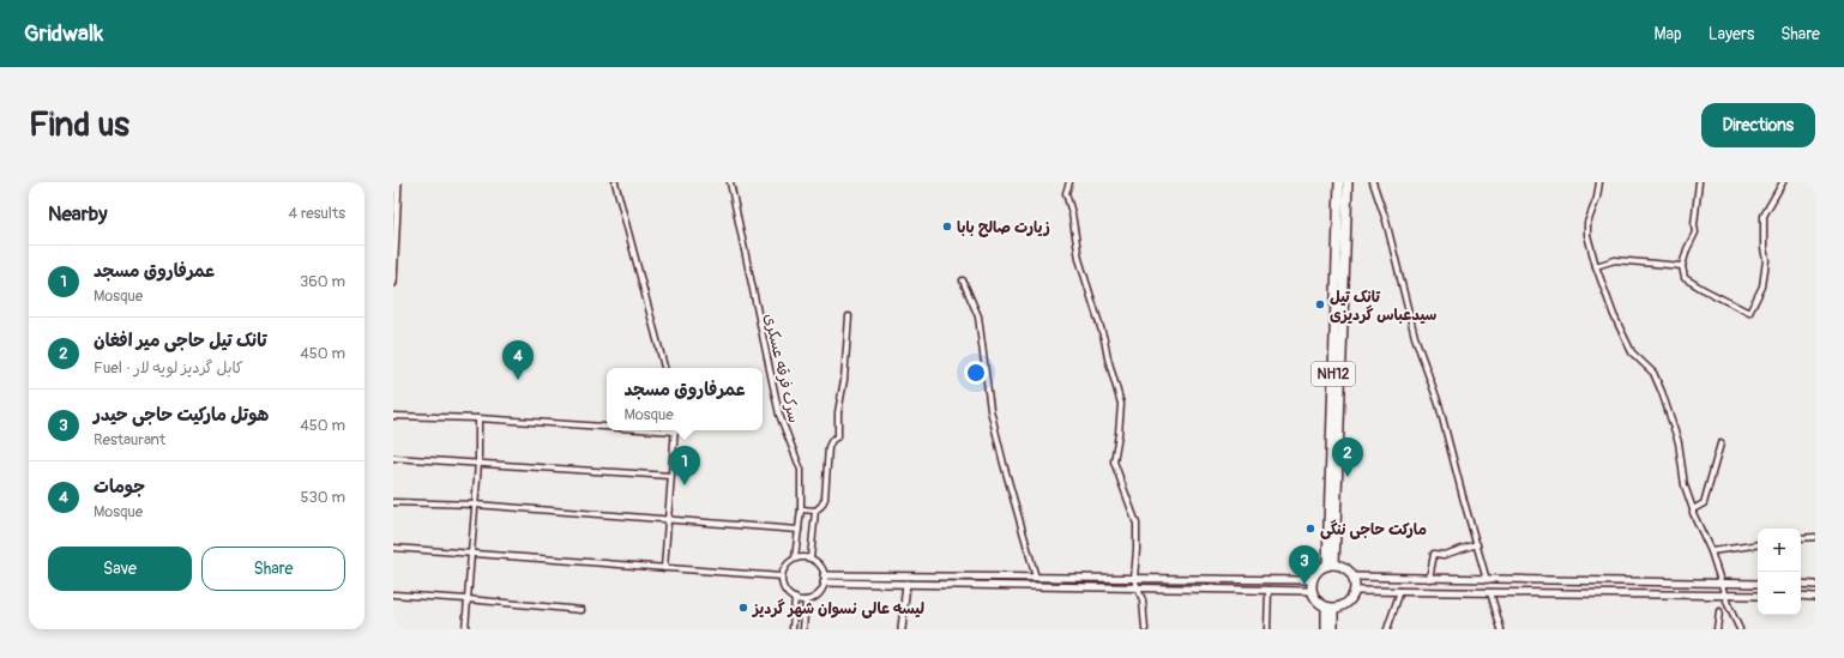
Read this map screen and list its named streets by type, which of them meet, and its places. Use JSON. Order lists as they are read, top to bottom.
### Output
{
  "streets": {
    "highway": ["NH12"],
    "street": ["سرک فرقه عسکری"]
  },
  "places": [
    "زیارت صالح بابا",
    "تانک تیل سیدعباس گردیزی",
    "مارکت حاجی ننگی",
    "لیسه عالی نسوان شهر گردیز"
  ],
  "page": {
    "header": "Gridwalk",
    "nav": ["Map", "Layers", "Share"],
    "buttons": [
      "Directions",
      ["Save", "Share"]
    ],
    "title": "Find us",
    "heading": ["Nearby", "4 results"],
    "list": [
      {
        "mark": "1",
        "name": "عمرفاروق مسجد",
        "note": "Mosque",
        "value": "360 m"
      },
      {
        "mark": "2",
        "name": "تانک تیل حاجی میر افغان",
        "note": "Fuel · کابل گردیز لویه لار",
        "value": "450 m"
      },
      {
        "mark": "3",
        "name": "هوتل مارکیت حاجی حیدر",
        "note": "Restaurant",
        "value": "450 m"
      },
      {
        "mark": "4",
        "name": "جومات",
        "note": "Mosque",
        "value": "530 m"
      }
    ],
    "pins": [
      "4",
      "2",
      "1",
      "3"
    ],
    "popup": ["عمرفاروق مسجد", "Mosque"],
    "map_buttons": ["+", "−"]
  }
}
